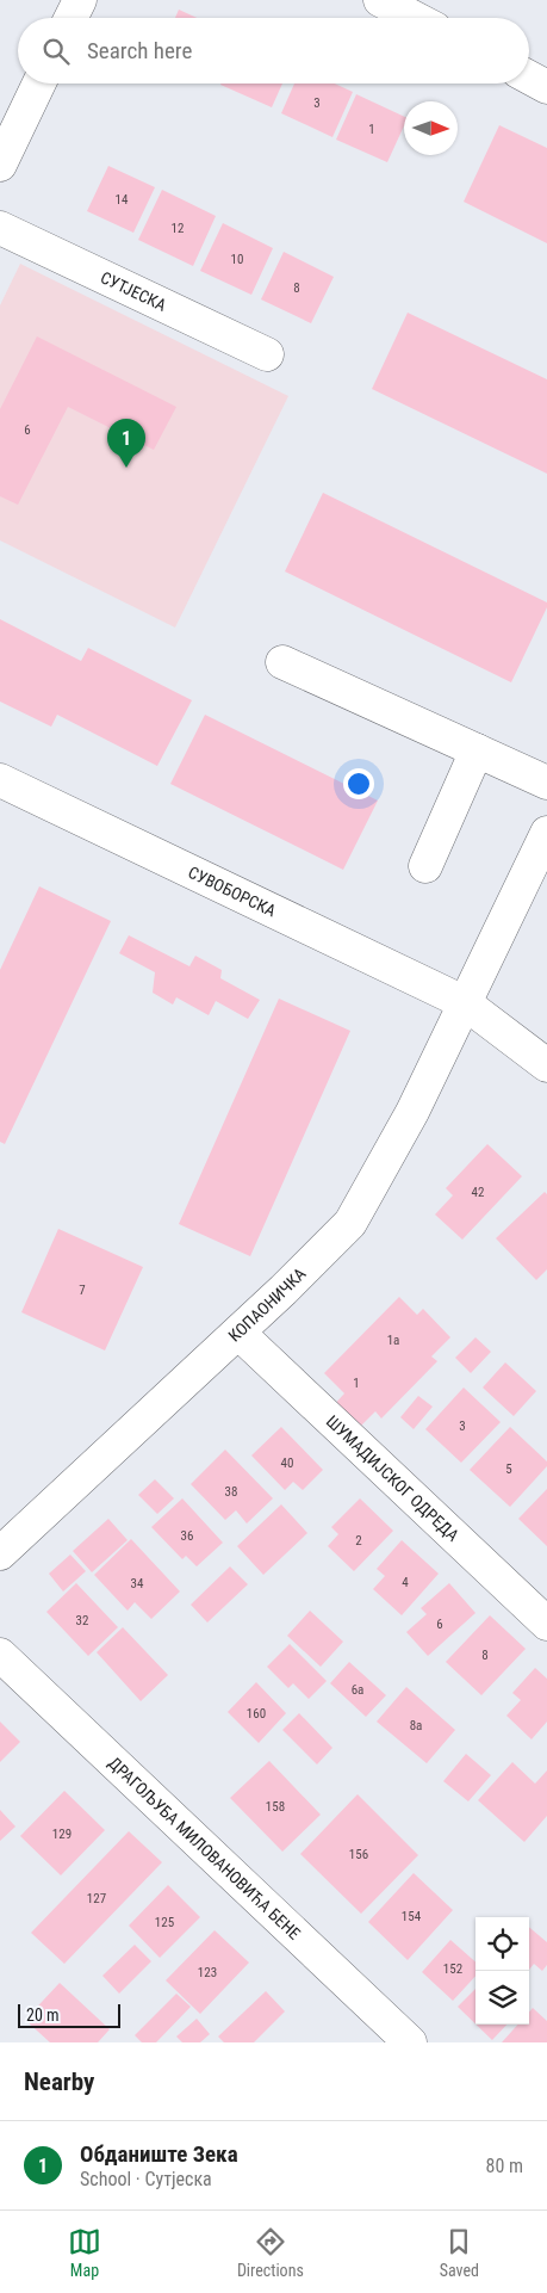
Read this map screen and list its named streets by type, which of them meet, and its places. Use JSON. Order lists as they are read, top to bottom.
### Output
{
  "streets": {
    "street": [
      "СУТЈЕСКА",
      "СУВОБОРСКА",
      "КОПАОНИЧКА",
      "ШУМАДИЈСКОГ ОДРЕДА",
      "ДРАГОЉУБА МИЛОВАНОВИЋА БЕНЕ"
    ]
  },
  "crossings": [
    ["СУВОБОРСКА", "КОПАОНИЧКА"],
    ["КОПАОНИЧКА", "ШУМАДИЈСКОГ ОДРЕДА"]
  ],
  "house_numbers": [
    "3",
    "1",
    "14",
    "12",
    "10",
    "8",
    "6",
    "42",
    "7",
    "1a",
    "1",
    "3",
    "40",
    "5",
    "38",
    "36",
    "2",
    "4",
    "34",
    "32",
    "6",
    "8",
    "6a",
    "160",
    "8a",
    "158",
    "129",
    "156",
    "127",
    "154",
    "125",
    "152",
    "123"
  ],
  "scale_bar": "20 m",
  "north": "right",
  "page": {
    "search": "Search here",
    "pins": "1",
    "scale": "20 m",
    "heading": "Nearby",
    "list": [
      {
        "mark": "1",
        "name": "Обданиште Зека",
        "note": "School · Сутјеска",
        "value": "80 m"
      }
    ],
    "nav": ["Map", "Directions", "Saved"]
  }
}
